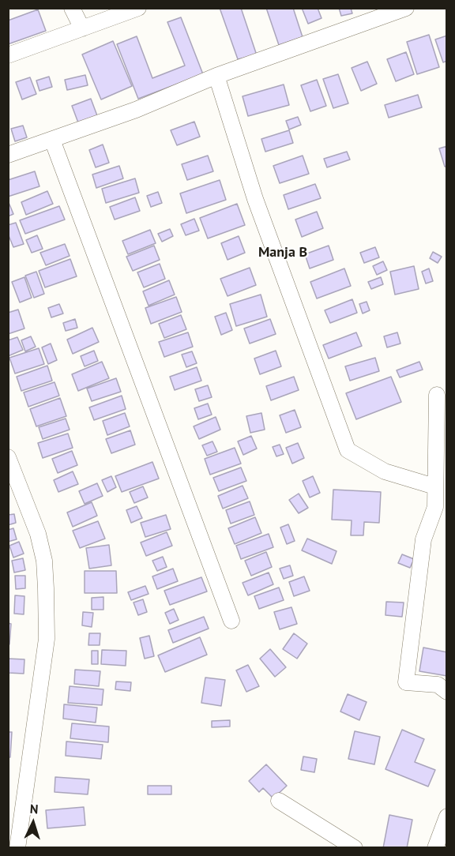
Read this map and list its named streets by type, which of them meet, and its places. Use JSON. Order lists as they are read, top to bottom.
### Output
{
  "districts": ["Manja B"],
  "north": "top"
}
